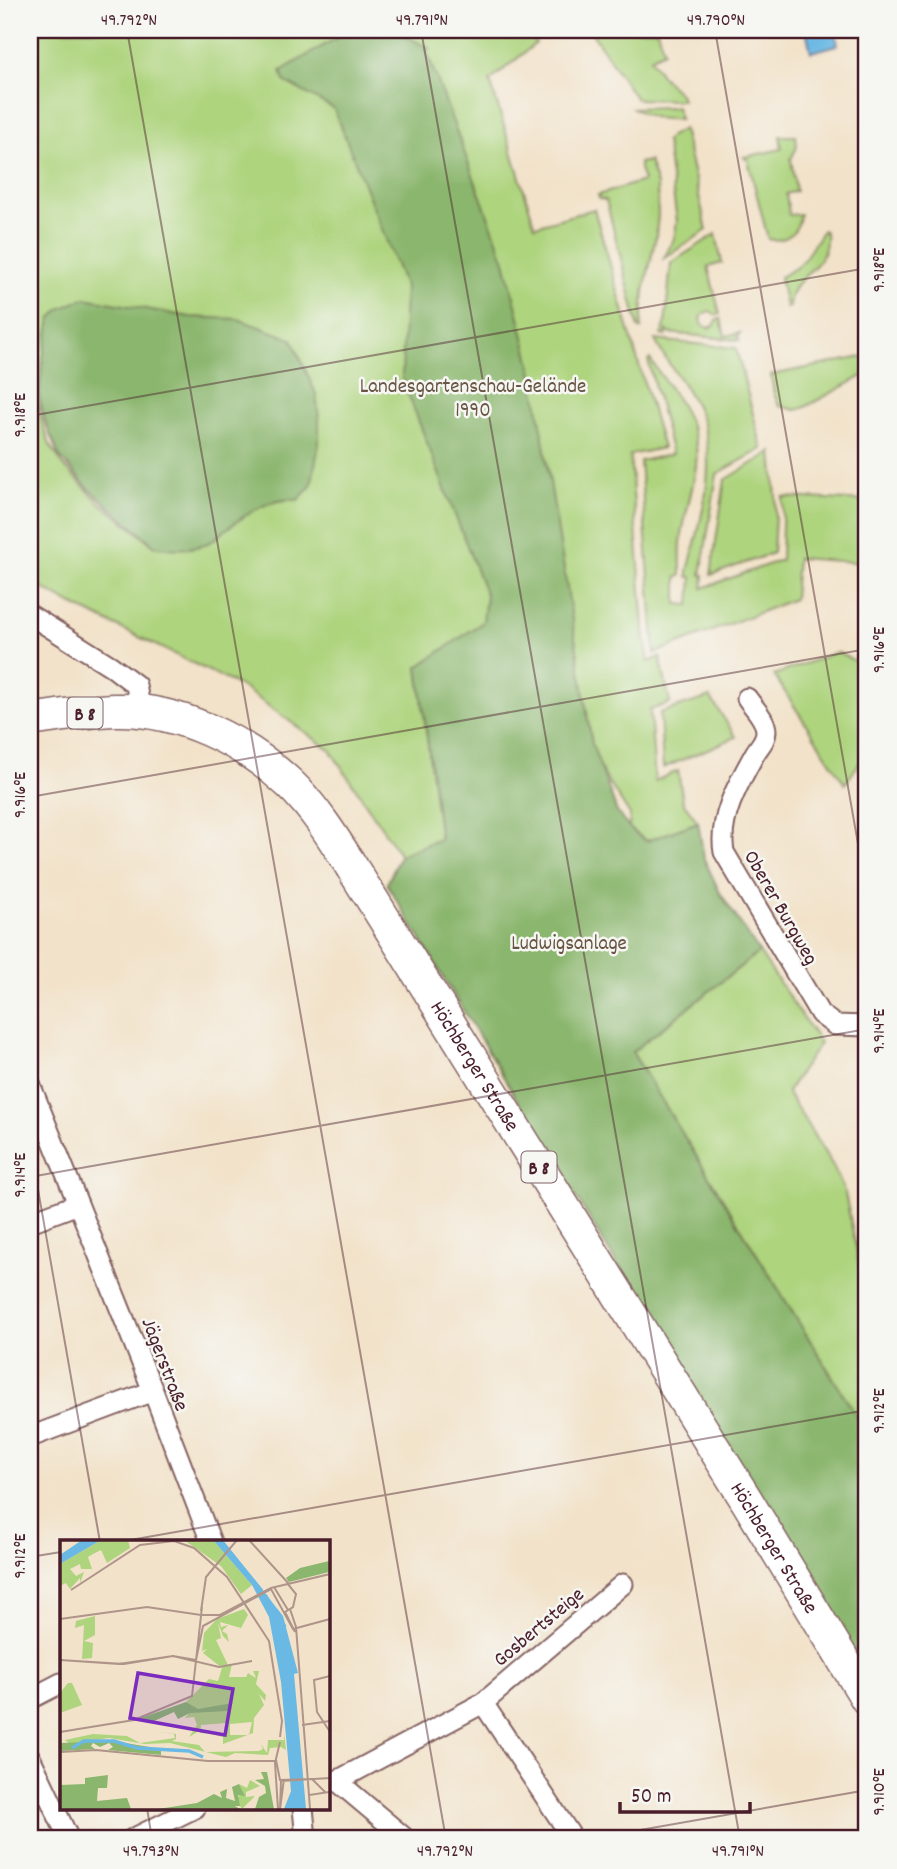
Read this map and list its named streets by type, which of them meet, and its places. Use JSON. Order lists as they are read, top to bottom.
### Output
{
  "streets": {
    "main road": ["B 8", "Höchberger Straße"],
    "street": ["Oberer Burgweg", "Jägerstraße", "Gosbertsteige"]
  },
  "crossings": [
    ["B 8", "Höchberger Straße"]
  ],
  "parks": ["Landesgartenschau-Gelände 1990", "Ludwigsanlage"],
  "scale_bar": "50 m",
  "coordinates": [
    "49.792°N",
    "49.791°N",
    "49.790°N",
    "9.918°E",
    "9.916°E",
    "9.914°E",
    "9.912°E",
    "9.910°E",
    "49.793°N"
  ]
}
